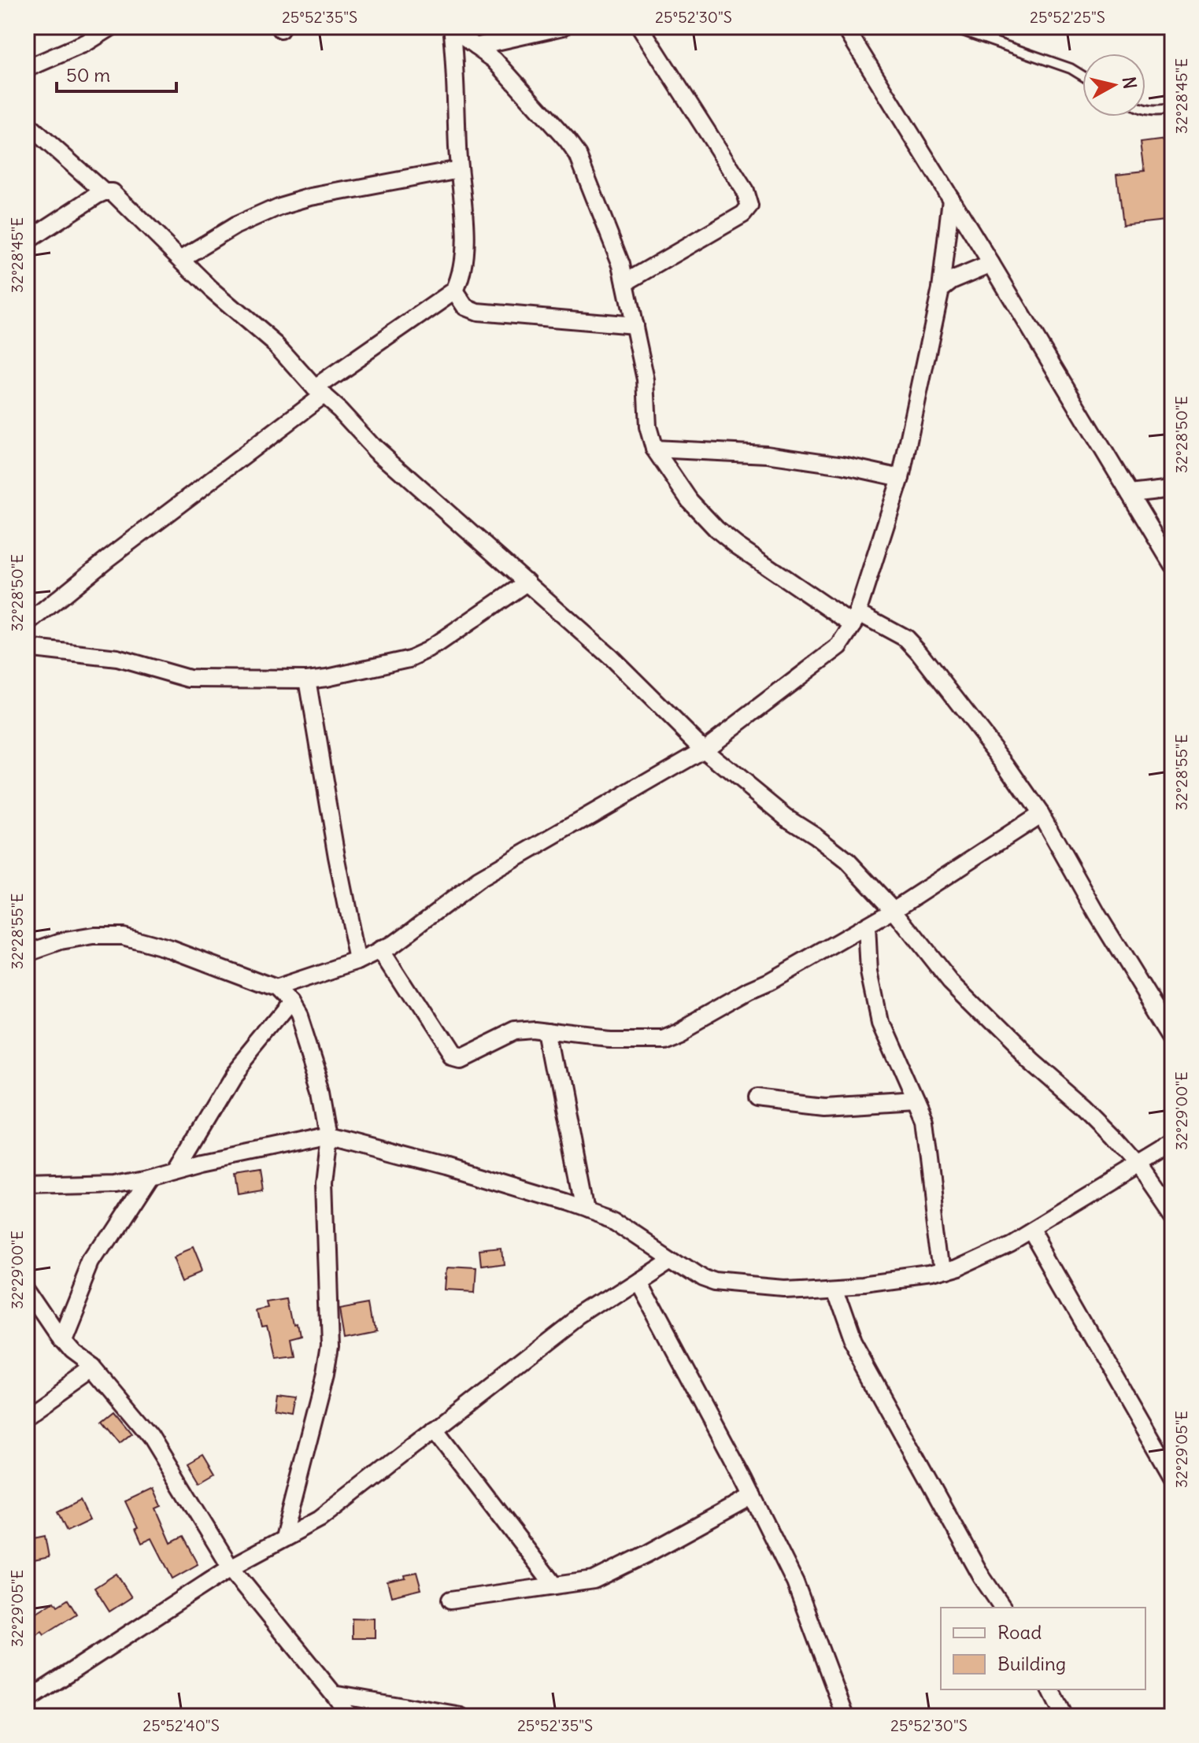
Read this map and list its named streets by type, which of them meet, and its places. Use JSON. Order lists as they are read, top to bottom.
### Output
{
  "legend": ["Road", "Building"],
  "scale_bar": "50 m",
  "north": "right",
  "coordinates": [
    "25°52'35\"S",
    "25°52'30\"S",
    "25°52'25\"S",
    "32°28'45\"E",
    "32°28'50\"E",
    "32°28'55\"E",
    "32°29'00\"E",
    "32°29'05\"E",
    "25°52'40\"S"
  ]
}
